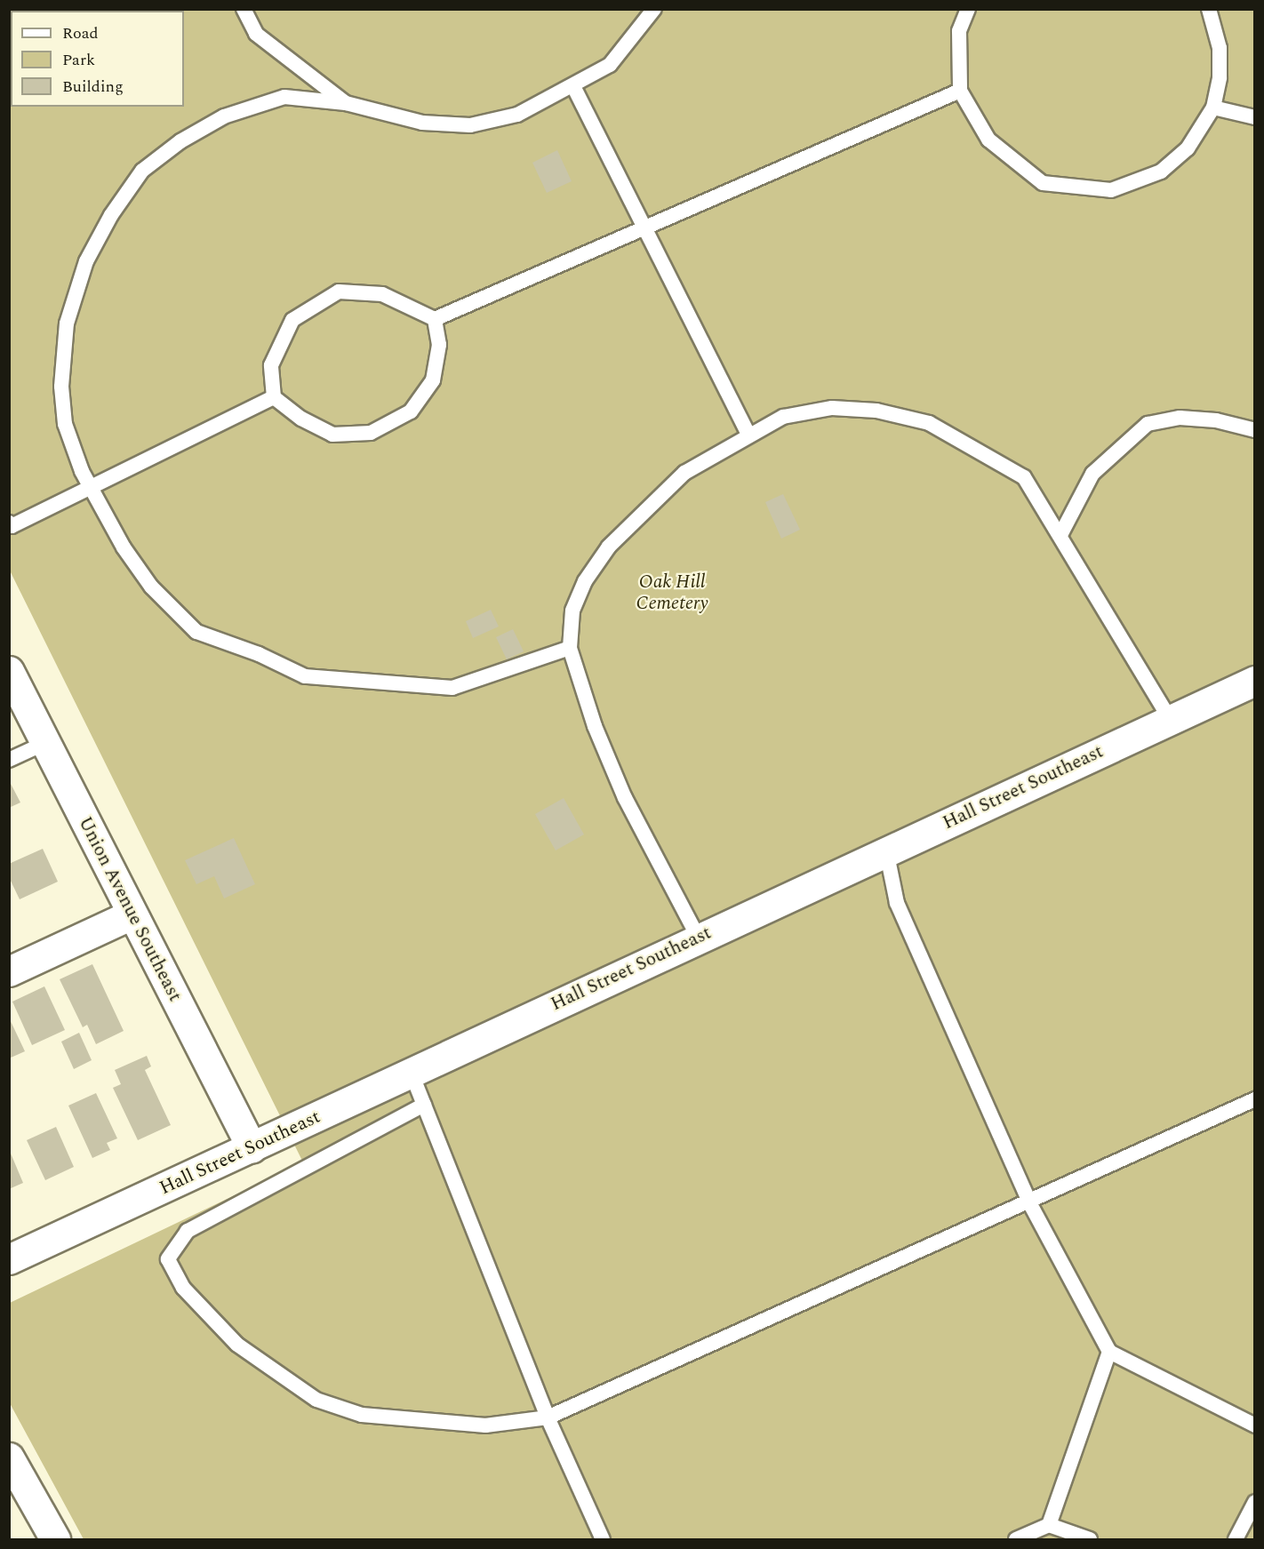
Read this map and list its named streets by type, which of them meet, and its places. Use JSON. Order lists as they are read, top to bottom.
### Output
{
  "streets": {
    "main road": ["Hall Street Southeast", "Union Avenue Southeast"]
  },
  "crossings": [
    ["Hall Street Southeast", "Union Avenue Southeast"]
  ],
  "parks": ["Oak Hill Cemetery"],
  "legend": ["Road", "Park", "Building"]
}
